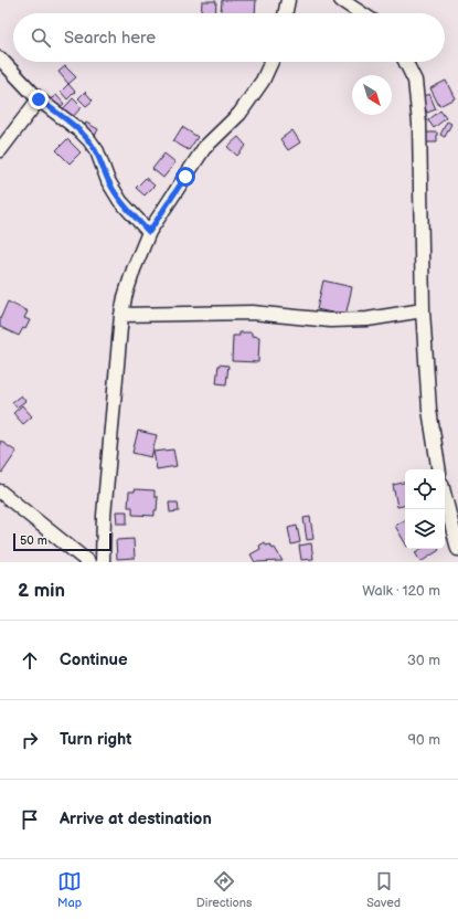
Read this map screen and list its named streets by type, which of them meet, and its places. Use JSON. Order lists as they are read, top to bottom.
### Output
{
  "scale_bar": "50 m",
  "north": "bottom right",
  "page": {
    "search": "Search here",
    "scale": "50 m",
    "heading": ["2 min", "Walk · 120 m"],
    "list": [
      ["Continue", "30 m"],
      ["Turn right", "90 m"],
      "Arrive at destination"
    ],
    "nav": ["Map", "Directions", "Saved"]
  }
}
